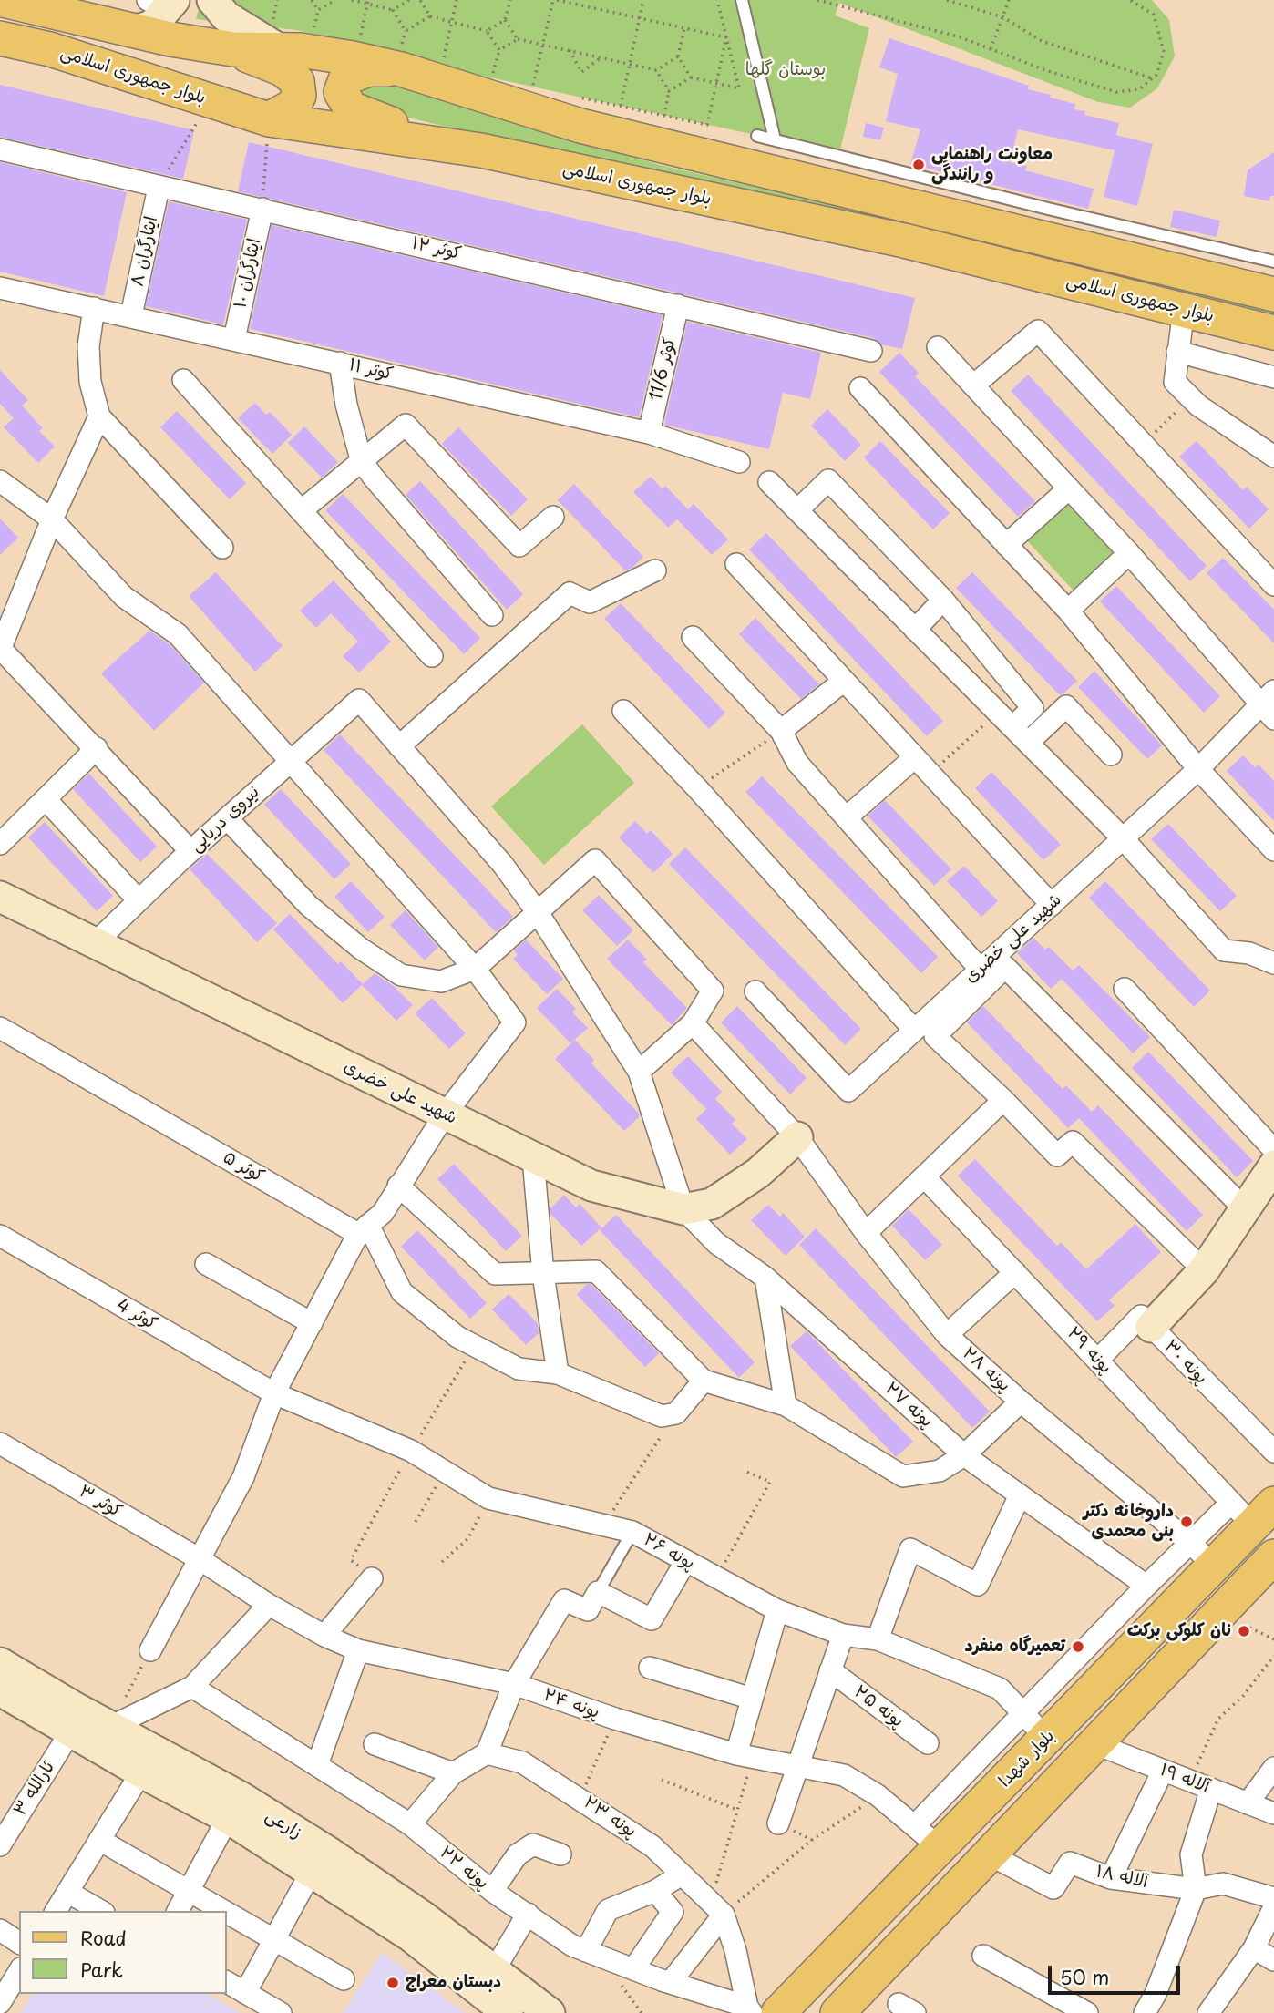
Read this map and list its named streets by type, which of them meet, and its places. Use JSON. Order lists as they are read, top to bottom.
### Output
{
  "streets": {
    "main road": [
      "بلوار جمهوری اسلامی",
      "شهید علی خضری",
      "بلوار شهدا",
      "زارعی"
    ],
    "street": [
      "کوثر ۱۲",
      "ایثارگران ۸",
      "ایثارگران ۱۰",
      "کوثر 11/6",
      "کوثر ۱۱",
      "نیروی دریایی",
      "کوثر ۵",
      "کوثر 4",
      "پونه ۲۹",
      "پونه ۳۰",
      "پونه ۲۸",
      "پونه ۲۷",
      "کوثر ۳",
      "پونه ۲۶",
      "پونه ۲۴",
      "پونه ۲۵",
      "آلاله ۱۹",
      "ثارالله ۳",
      "پونه ۲۳",
      "پونه ۲۲",
      "آلاله ۱۸"
    ]
  },
  "crossings": [
    ["کوثر ۱۲", "ایثارگران ۸"],
    ["کوثر ۱۲", "ایثارگران ۱۰"],
    ["کوثر ۱۲", "کوثر 11/6"],
    ["ایثارگران ۸", "کوثر ۱۱"],
    ["ایثارگران ۱۰", "کوثر ۱۱"],
    ["کوثر 11/6", "کوثر ۱۱"],
    ["نیروی دریایی", "شهید علی خضری"],
    ["شهید علی خضری", "پونه ۲۸"],
    ["شهید علی خضری", "پونه ۲۷"],
    ["کوثر 4", "پونه ۲۶"],
    ["پونه ۲۹", "پونه ۳۰"],
    ["پونه ۲۹", "بلوار شهدا"],
    ["پونه ۲۸", "بلوار شهدا"],
    ["کوثر ۳", "پونه ۲۴"],
    ["پونه ۲۶", "بلوار شهدا"],
    ["پونه ۲۴", "بلوار شهدا"],
    ["بلوار شهدا", "پونه ۲۳"],
    ["بلوار شهدا", "پونه ۲۲"],
    ["ثارالله ۳", "زارعی"],
    ["پونه ۲۳", "پونه ۲۲"]
  ],
  "parks": ["بوستان گلها"],
  "places": [
    "معاونت راهنمایی و رانندگی",
    "داروخانه دکتر بنی محمدی",
    "نان کلوکی برکت",
    "تعمیرگاه منفرد",
    "دبستان معراج"
  ],
  "legend": ["Road", "Park"],
  "scale_bar": "50 m"
}
